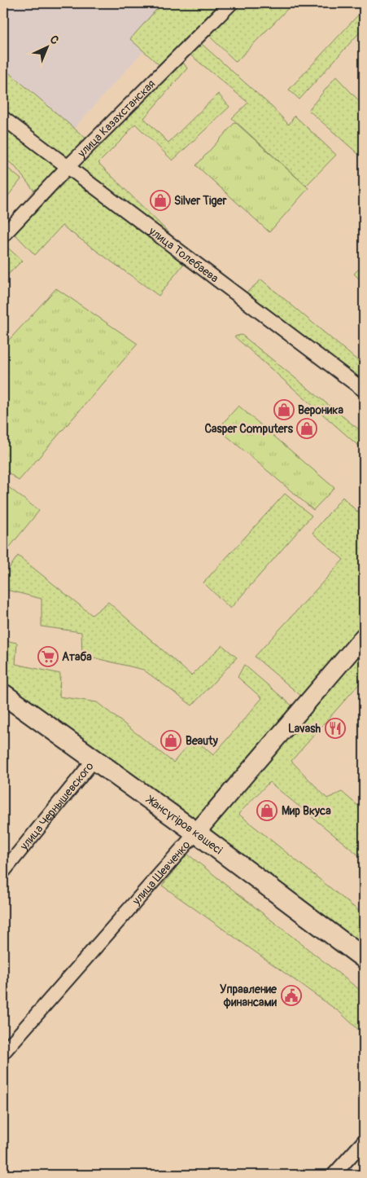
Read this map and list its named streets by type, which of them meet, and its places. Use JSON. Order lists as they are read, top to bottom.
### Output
{
  "streets": {
    "main road": ["Жансүгіров көшесі"],
    "street": [
      "улица Казахстанская",
      "улица Толебаева",
      "улица Чернышевского",
      "улица Шевченко"
    ]
  },
  "crossings": [
    ["улица Казахстанская", "улица Толебаева"],
    ["улица Чернышевского", "Жансүгіров көшесі"],
    ["Жансүгіров көшесі", "улица Шевченко"]
  ],
  "places": {
    "shop": [
      "Silver Tiger",
      "Вероника",
      "Casper Computers",
      "Beauty",
      "Мир Вкуса"
    ],
    "supermarket": ["Атаба"],
    "restaurant": ["Lavash"],
    "public building": ["Управление финансами"]
  },
  "north": "top right"
}
